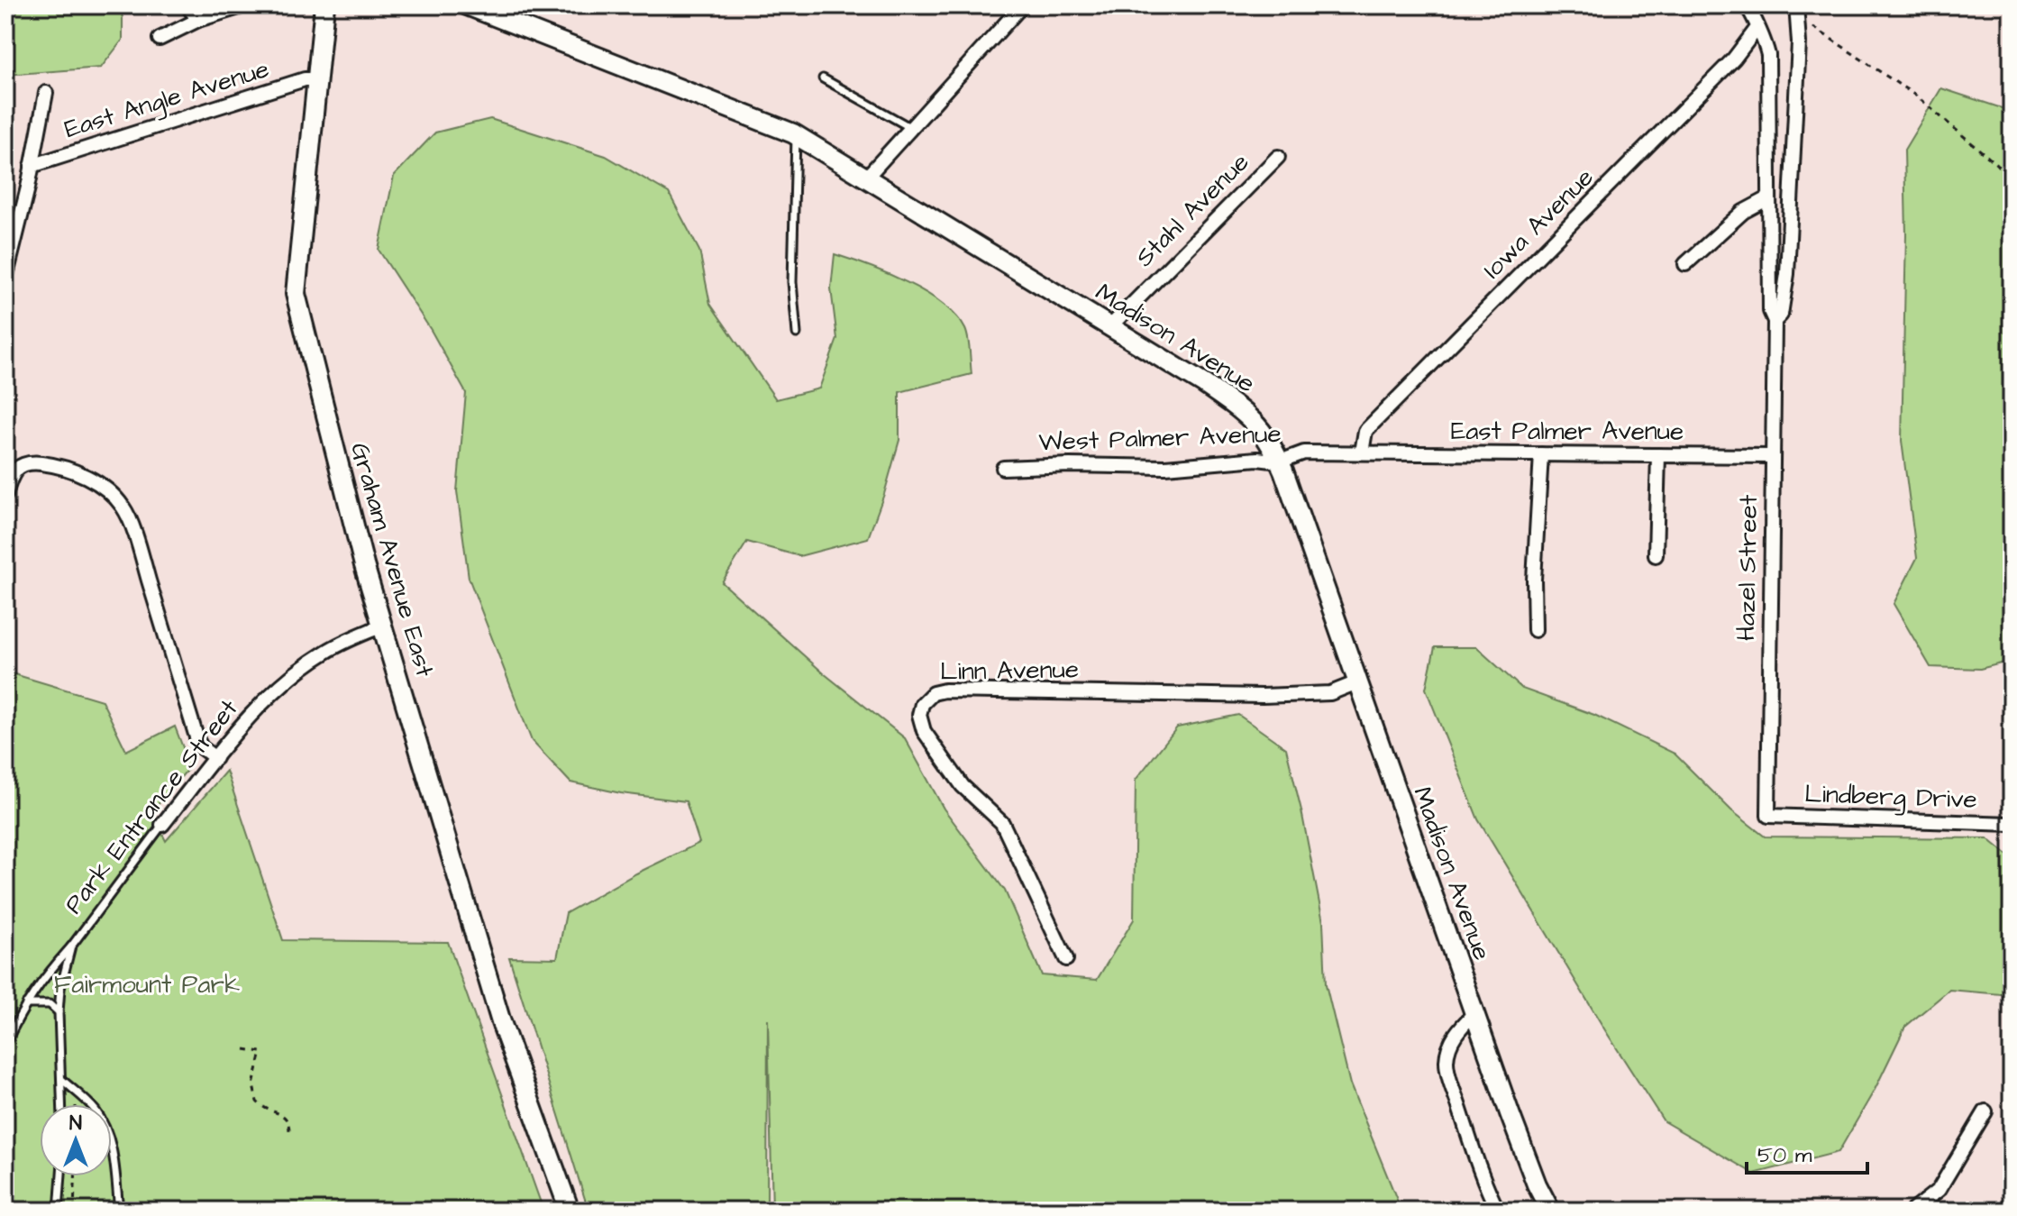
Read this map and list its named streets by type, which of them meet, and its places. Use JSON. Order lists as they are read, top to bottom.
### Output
{
  "streets": {
    "main road": ["Madison Avenue", "Graham Avenue East"],
    "street": [
      "East Angle Avenue",
      "Stahl Avenue",
      "Iowa Avenue",
      "East Palmer Avenue",
      "West Palmer Avenue",
      "Hazel Street",
      "Linn Avenue",
      "Lindberg Drive",
      "Park Entrance Street"
    ]
  },
  "crossings": [
    ["East Angle Avenue", "Graham Avenue East"],
    ["Stahl Avenue", "Madison Avenue"],
    ["Iowa Avenue", "East Palmer Avenue"],
    ["Iowa Avenue", "West Palmer Avenue"],
    ["Iowa Avenue", "Hazel Street"],
    ["Madison Avenue", "West Palmer Avenue"],
    ["Madison Avenue", "Linn Avenue"],
    ["East Palmer Avenue", "West Palmer Avenue"],
    ["East Palmer Avenue", "Hazel Street"],
    ["Graham Avenue East", "Park Entrance Street"],
    ["Hazel Street", "Lindberg Drive"]
  ],
  "parks": ["Fairmount Park"],
  "scale_bar": "50 m",
  "north": "top"
}
